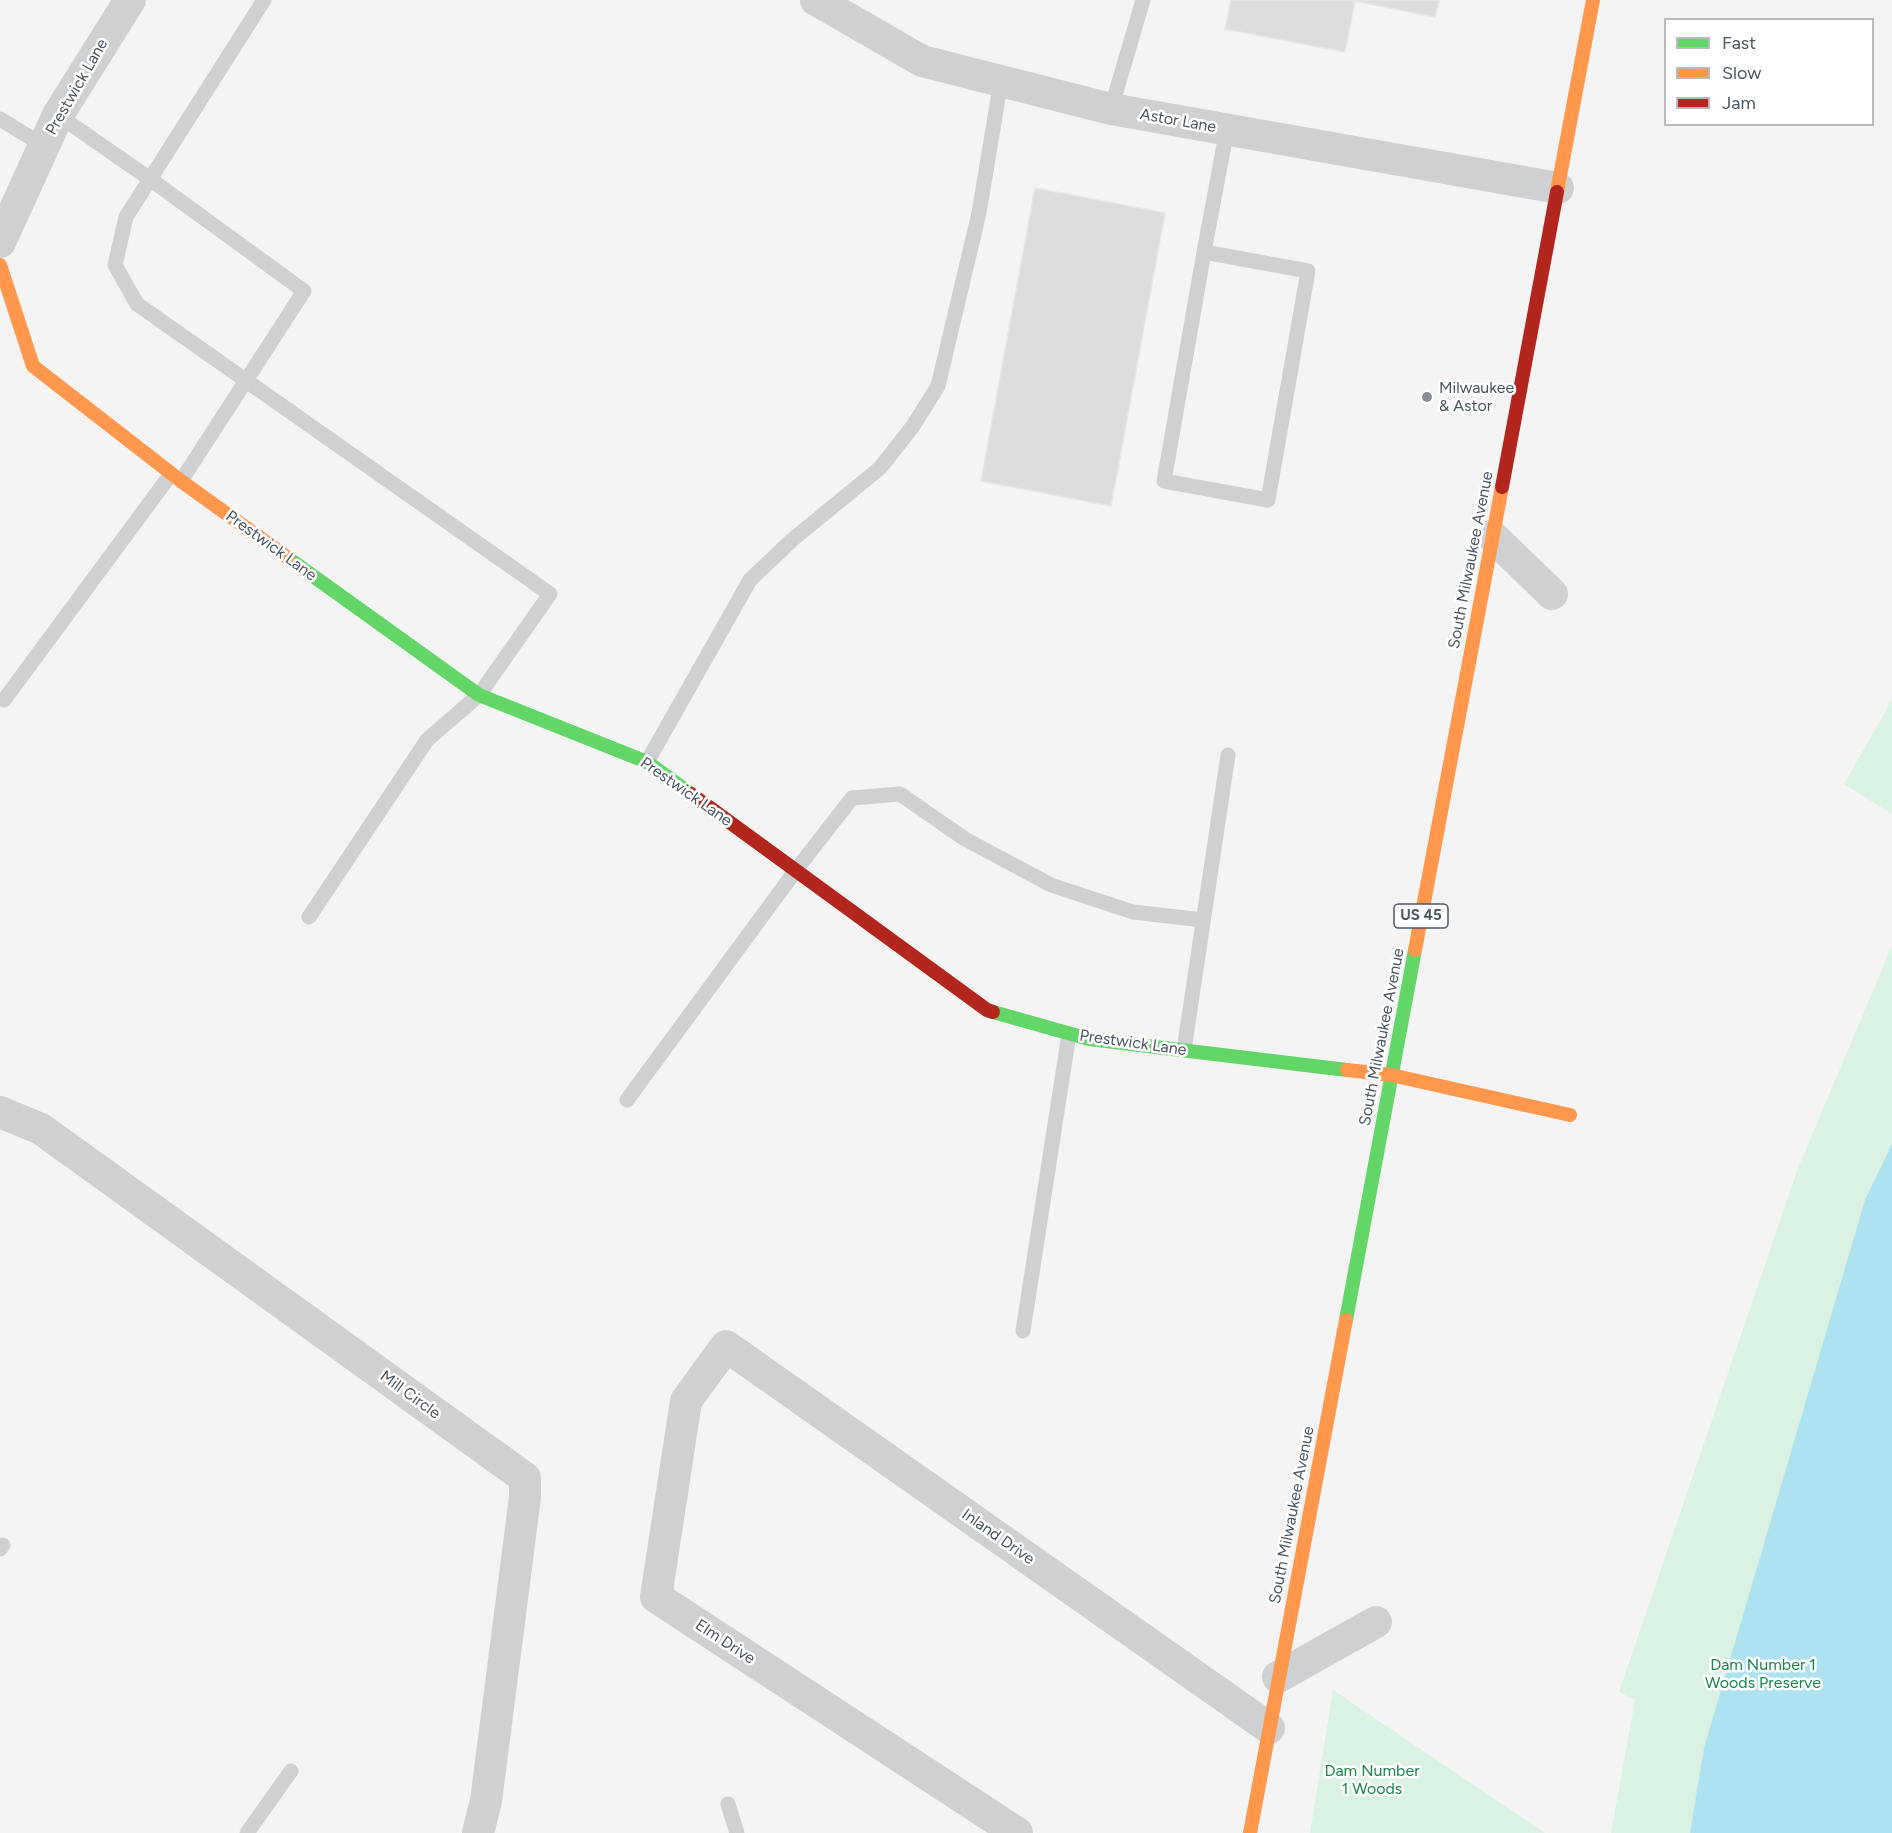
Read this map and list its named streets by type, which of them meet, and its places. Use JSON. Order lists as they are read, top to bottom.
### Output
{
  "streets": {
    "main road": ["Prestwick Lane", "South Milwaukee Avenue", "US 45"],
    "street": [
      "Astor Lane",
      "Mill Circle",
      "Inland Drive",
      "Elm Drive"
    ]
  },
  "crossings": [
    ["Prestwick Lane", "South Milwaukee Avenue"],
    ["Astor Lane", "South Milwaukee Avenue"],
    ["South Milwaukee Avenue", "Inland Drive"],
    ["Inland Drive", "Elm Drive"]
  ],
  "parks": ["Dam Number 1 Woods Preserve", "Dam Number 1 Woods"],
  "places": ["Milwaukee & Astor"],
  "legend": ["Fast", "Slow", "Jam"]
}
